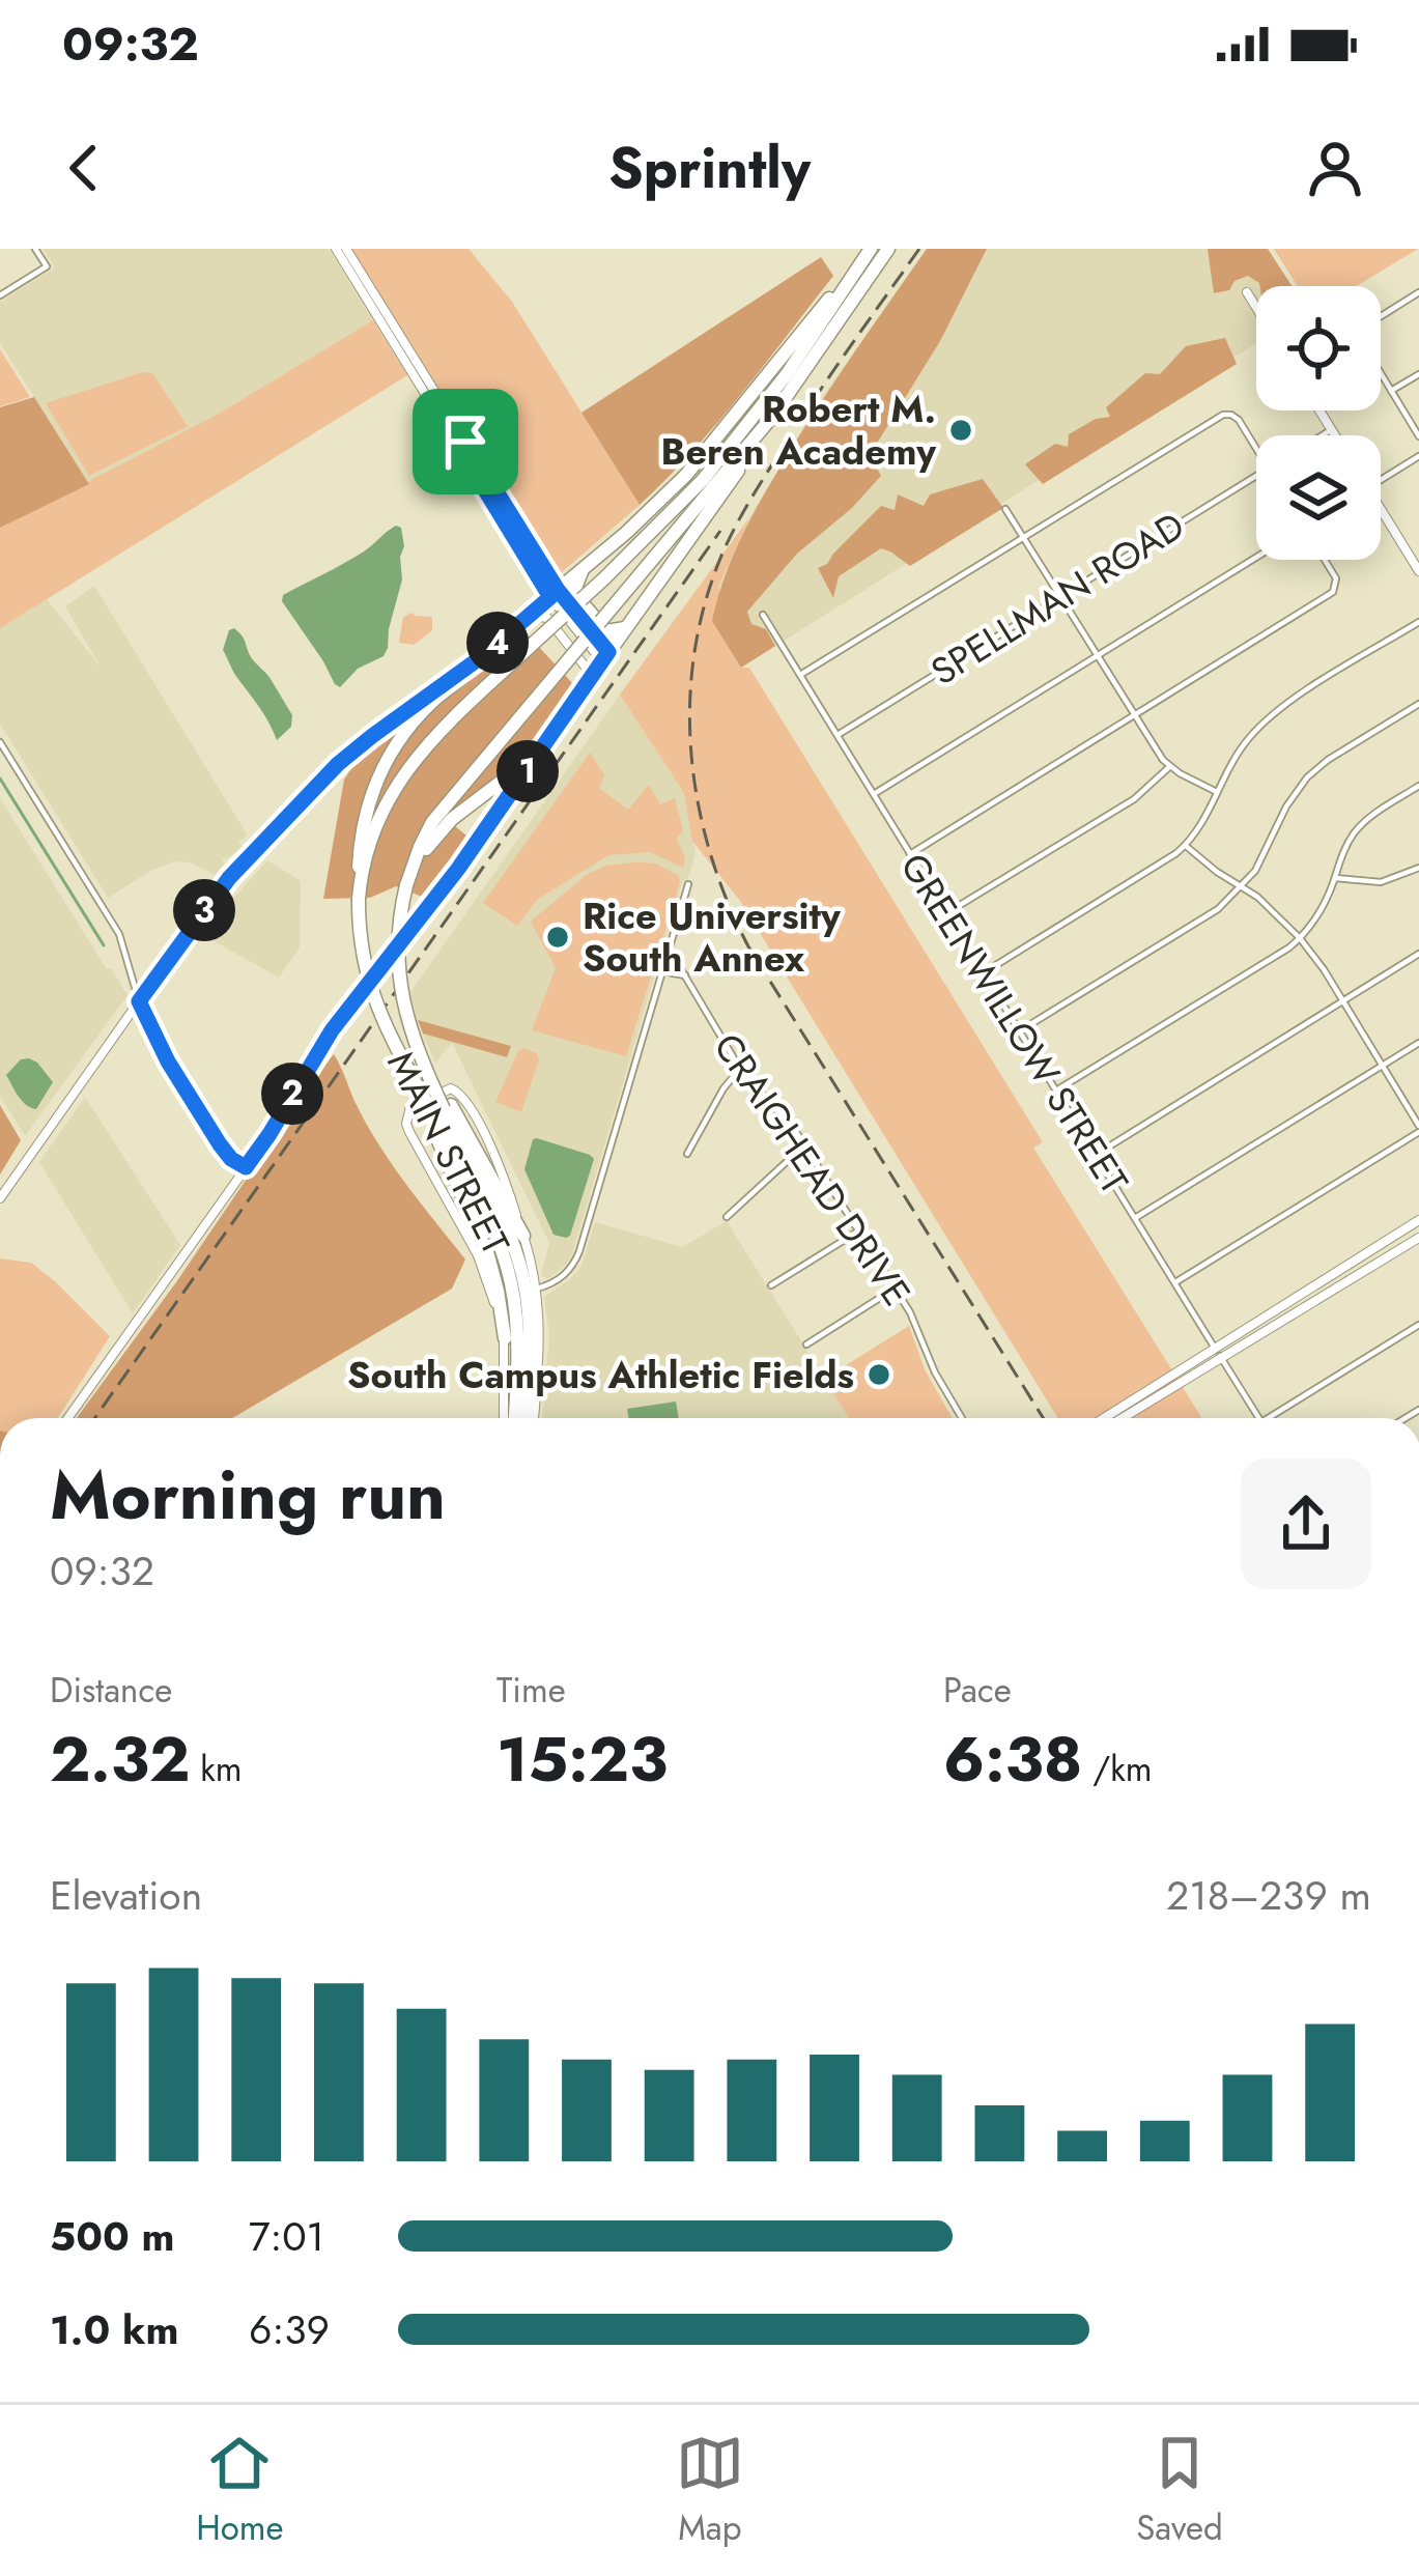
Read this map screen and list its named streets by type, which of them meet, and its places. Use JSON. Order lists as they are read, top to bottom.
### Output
{
  "streets": {
    "highway": ["MAIN STREET"],
    "street": ["SPELLMAN ROAD", "GREENWILLOW STREET", "CRAIGHEAD DRIVE"]
  },
  "crossings": [
    ["SPELLMAN ROAD", "GREENWILLOW STREET"]
  ],
  "places": ["Robert M. Beren Academy", "Rice University South Annex", "South Campus Athletic Fields"],
  "page": {
    "status": "09:32",
    "header": "Sprintly",
    "pins": [
      "4",
      "1",
      "3",
      "2"
    ],
    "heading": ["Morning run", "09:32"],
    "stats": [
      ["Distance", "2.32 km"],
      ["Time", "15:23"],
      ["Pace", "6:38 /km"]
    ],
    "chart": ["Elevation", "218–239 m"],
    "list": [
      {
        "name": "500 m",
        "note": "7:01"
      },
      {
        "name": "1.0 km",
        "note": "6:39"
      }
    ],
    "tabs": ["Home", "Map", "Saved"]
  }
}
